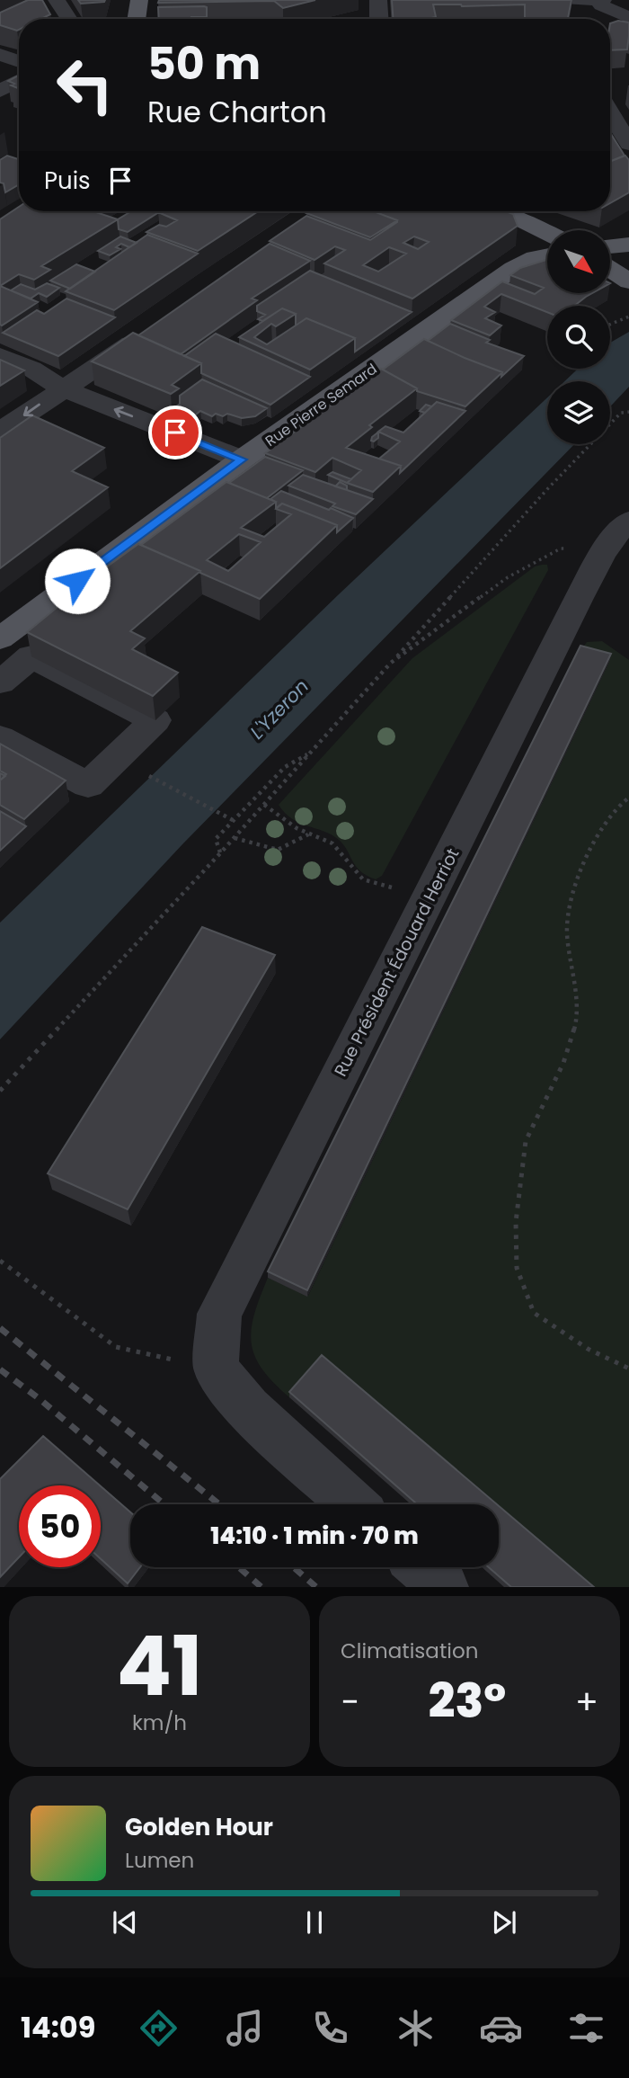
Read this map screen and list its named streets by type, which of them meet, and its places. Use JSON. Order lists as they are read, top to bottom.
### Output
{
  "streets": {
    "main road": ["Rue Pierre Semard"],
    "street": ["Rue Président Édouard Herriot"]
  },
  "water": ["L'Yzeron"],
  "north": "bottom right",
  "page": {
    "turn": ["50 m", "Rue Charton"],
    "then": "Puis",
    "limit": "50",
    "trip": "14:10 · 1 min · 70 m",
    "tile": [
      ["41", "km/h"],
      "Climatisation"
    ],
    "heat": ["−", "23°", "+"],
    "song": ["Golden Hour", "Lumen"],
    "tabs": "14:09"
  }
}
